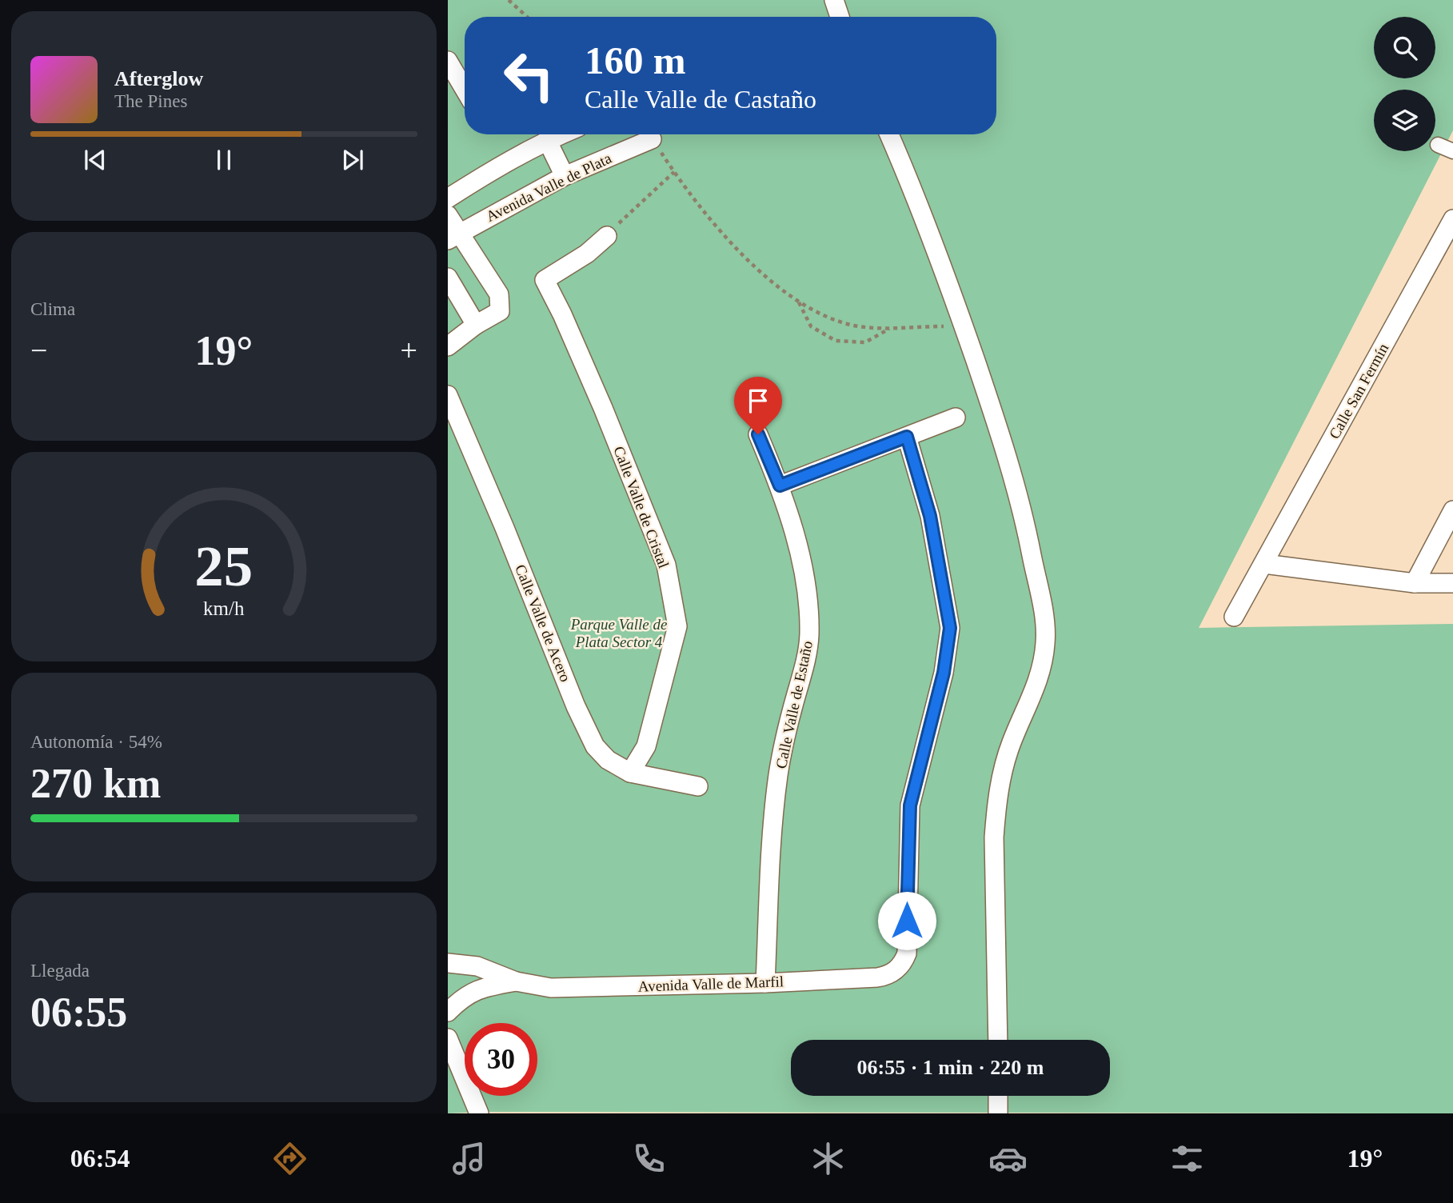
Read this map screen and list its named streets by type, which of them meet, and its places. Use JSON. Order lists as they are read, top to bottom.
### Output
{
  "streets": {
    "street": [
      "Avenida Valle de Plata",
      "Calle San Fermín",
      "Calle Valle de Cristal",
      "Calle Valle de Acero",
      "Calle Valle de Estaño",
      "Avenida Valle de Marfil"
    ]
  },
  "crossings": [
    ["Calle Valle de Cristal", "Calle Valle de Acero"],
    ["Calle Valle de Estaño", "Avenida Valle de Marfil"]
  ],
  "parks": ["Parque Valle de Plata Sector 4"],
  "page": {
    "turn": ["160 m", "Calle Valle de Castaño"],
    "song": ["Afterglow", "The Pines"],
    "tile": [
      "Clima",
      ["Autonomía · 54%", "270 km"],
      ["Llegada", "06:55"]
    ],
    "heat": ["−", "19°", "+"],
    "limit": "30",
    "trip": "06:55 · 1 min · 220 m",
    "tabs": ["06:54", "19°"],
    "gauge": ["25", "km/h"]
  }
}
